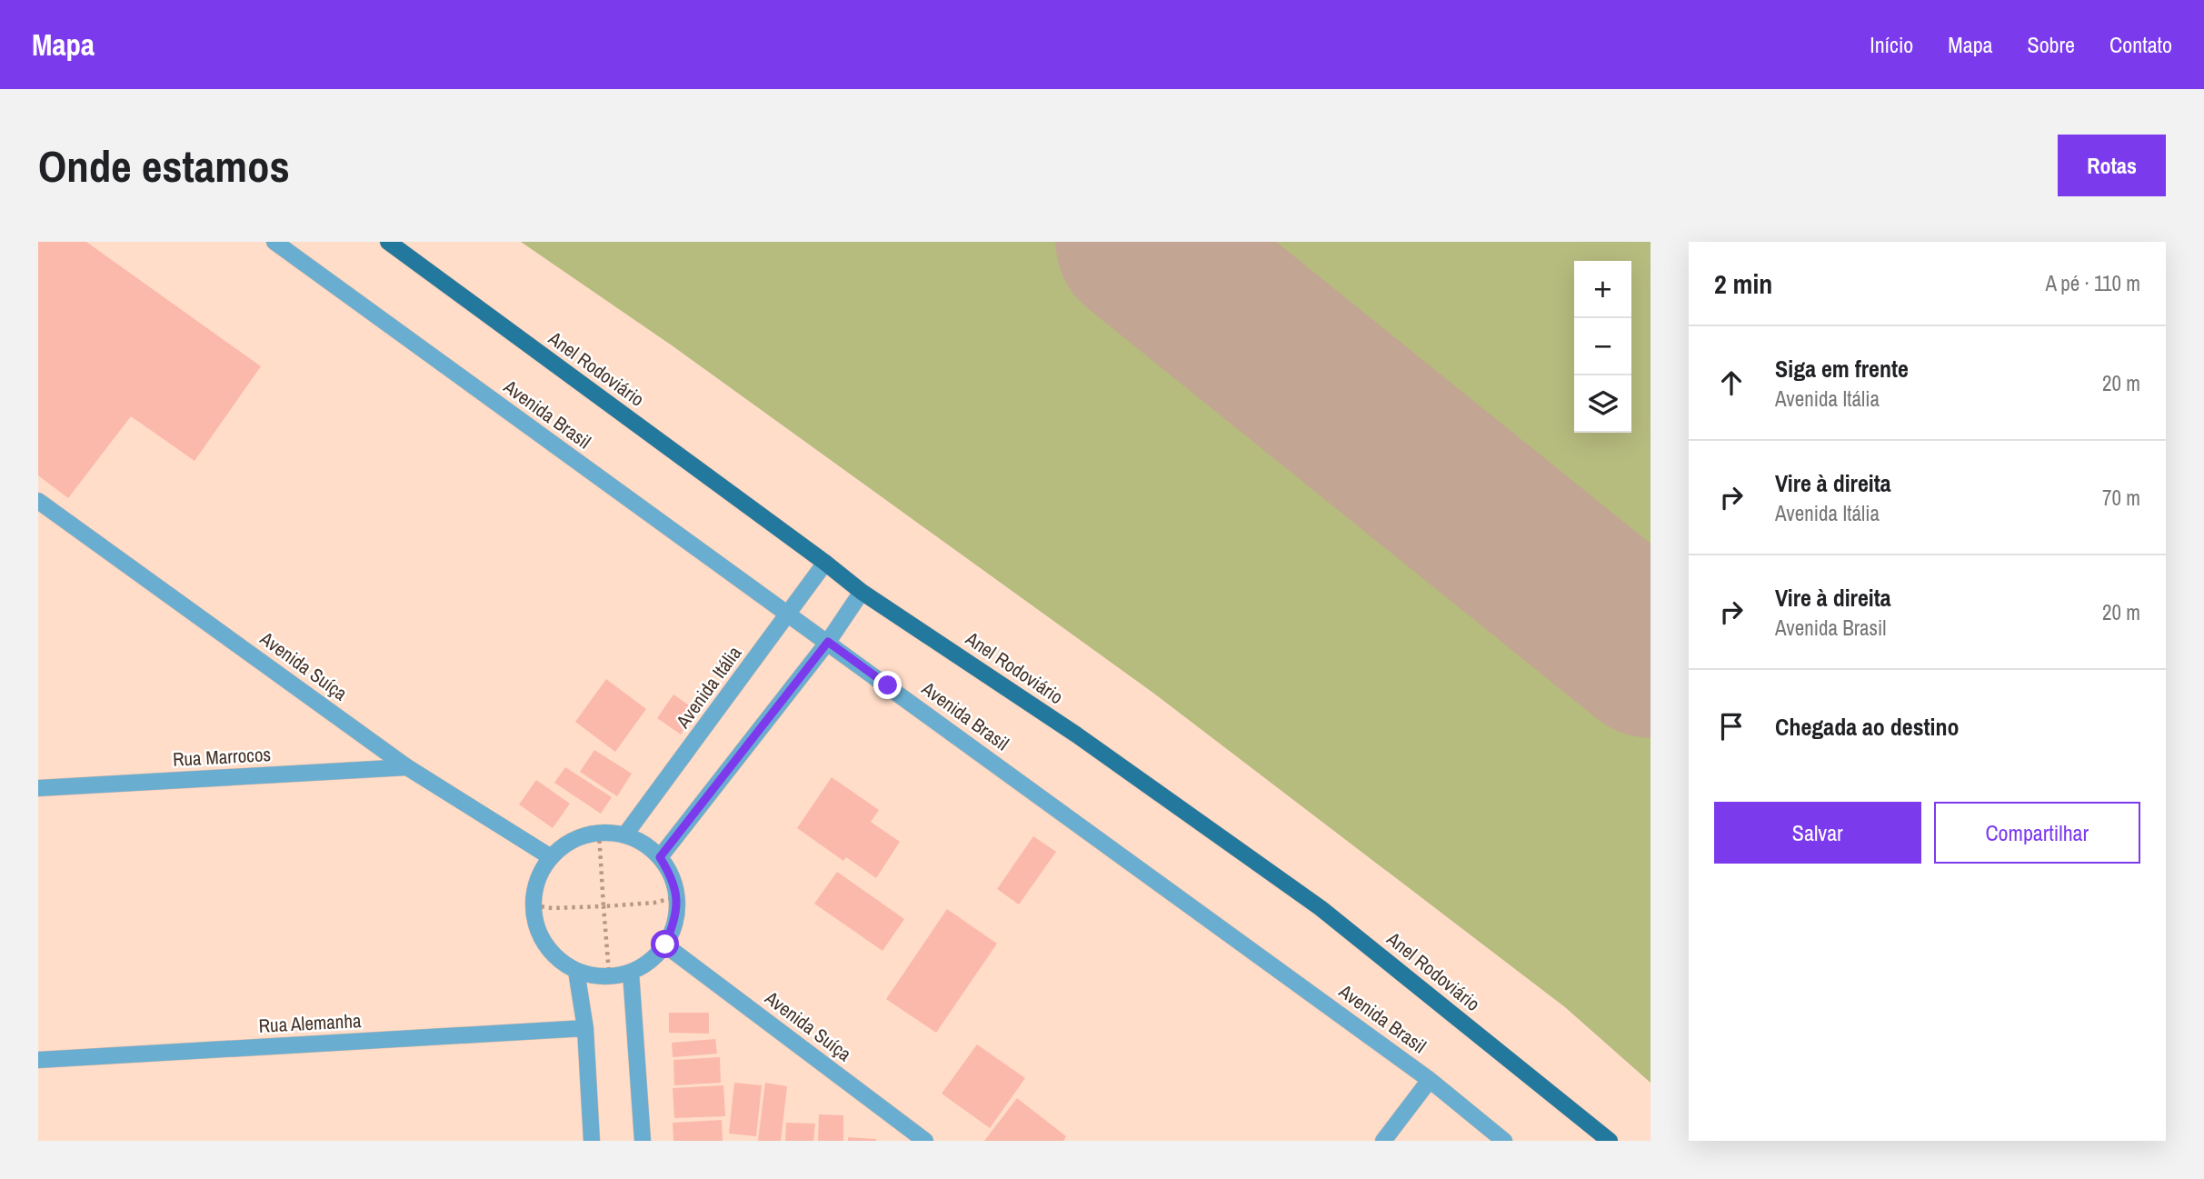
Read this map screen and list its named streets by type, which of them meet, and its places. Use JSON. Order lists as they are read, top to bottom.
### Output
{
  "streets": {
    "main road": ["Anel Rodoviário"],
    "street": [
      "Avenida Brasil",
      "Avenida Suíça",
      "Avenida Itália",
      "Rua Marrocos",
      "Rua Alemanha"
    ]
  },
  "crossings": [
    ["Anel Rodoviário", "Avenida Itália"],
    ["Avenida Brasil", "Avenida Itália"],
    ["Avenida Suíça", "Rua Marrocos"]
  ],
  "page": {
    "header": "Mapa",
    "nav": [
      "Início",
      "Mapa",
      "Sobre",
      "Contato"
    ],
    "buttons": [
      "Rotas",
      ["Salvar", "Compartilhar"]
    ],
    "title": "Onde estamos",
    "heading": ["2 min", "A pé · 110 m"],
    "map_buttons": ["+", "−"],
    "list": [
      ["Siga em frente", "Avenida Itália", "20 m"],
      ["Vire à direita", "Avenida Itália", "70 m"],
      ["Vire à direita", "Avenida Brasil", "20 m"],
      "Chegada ao destino"
    ]
  }
}
